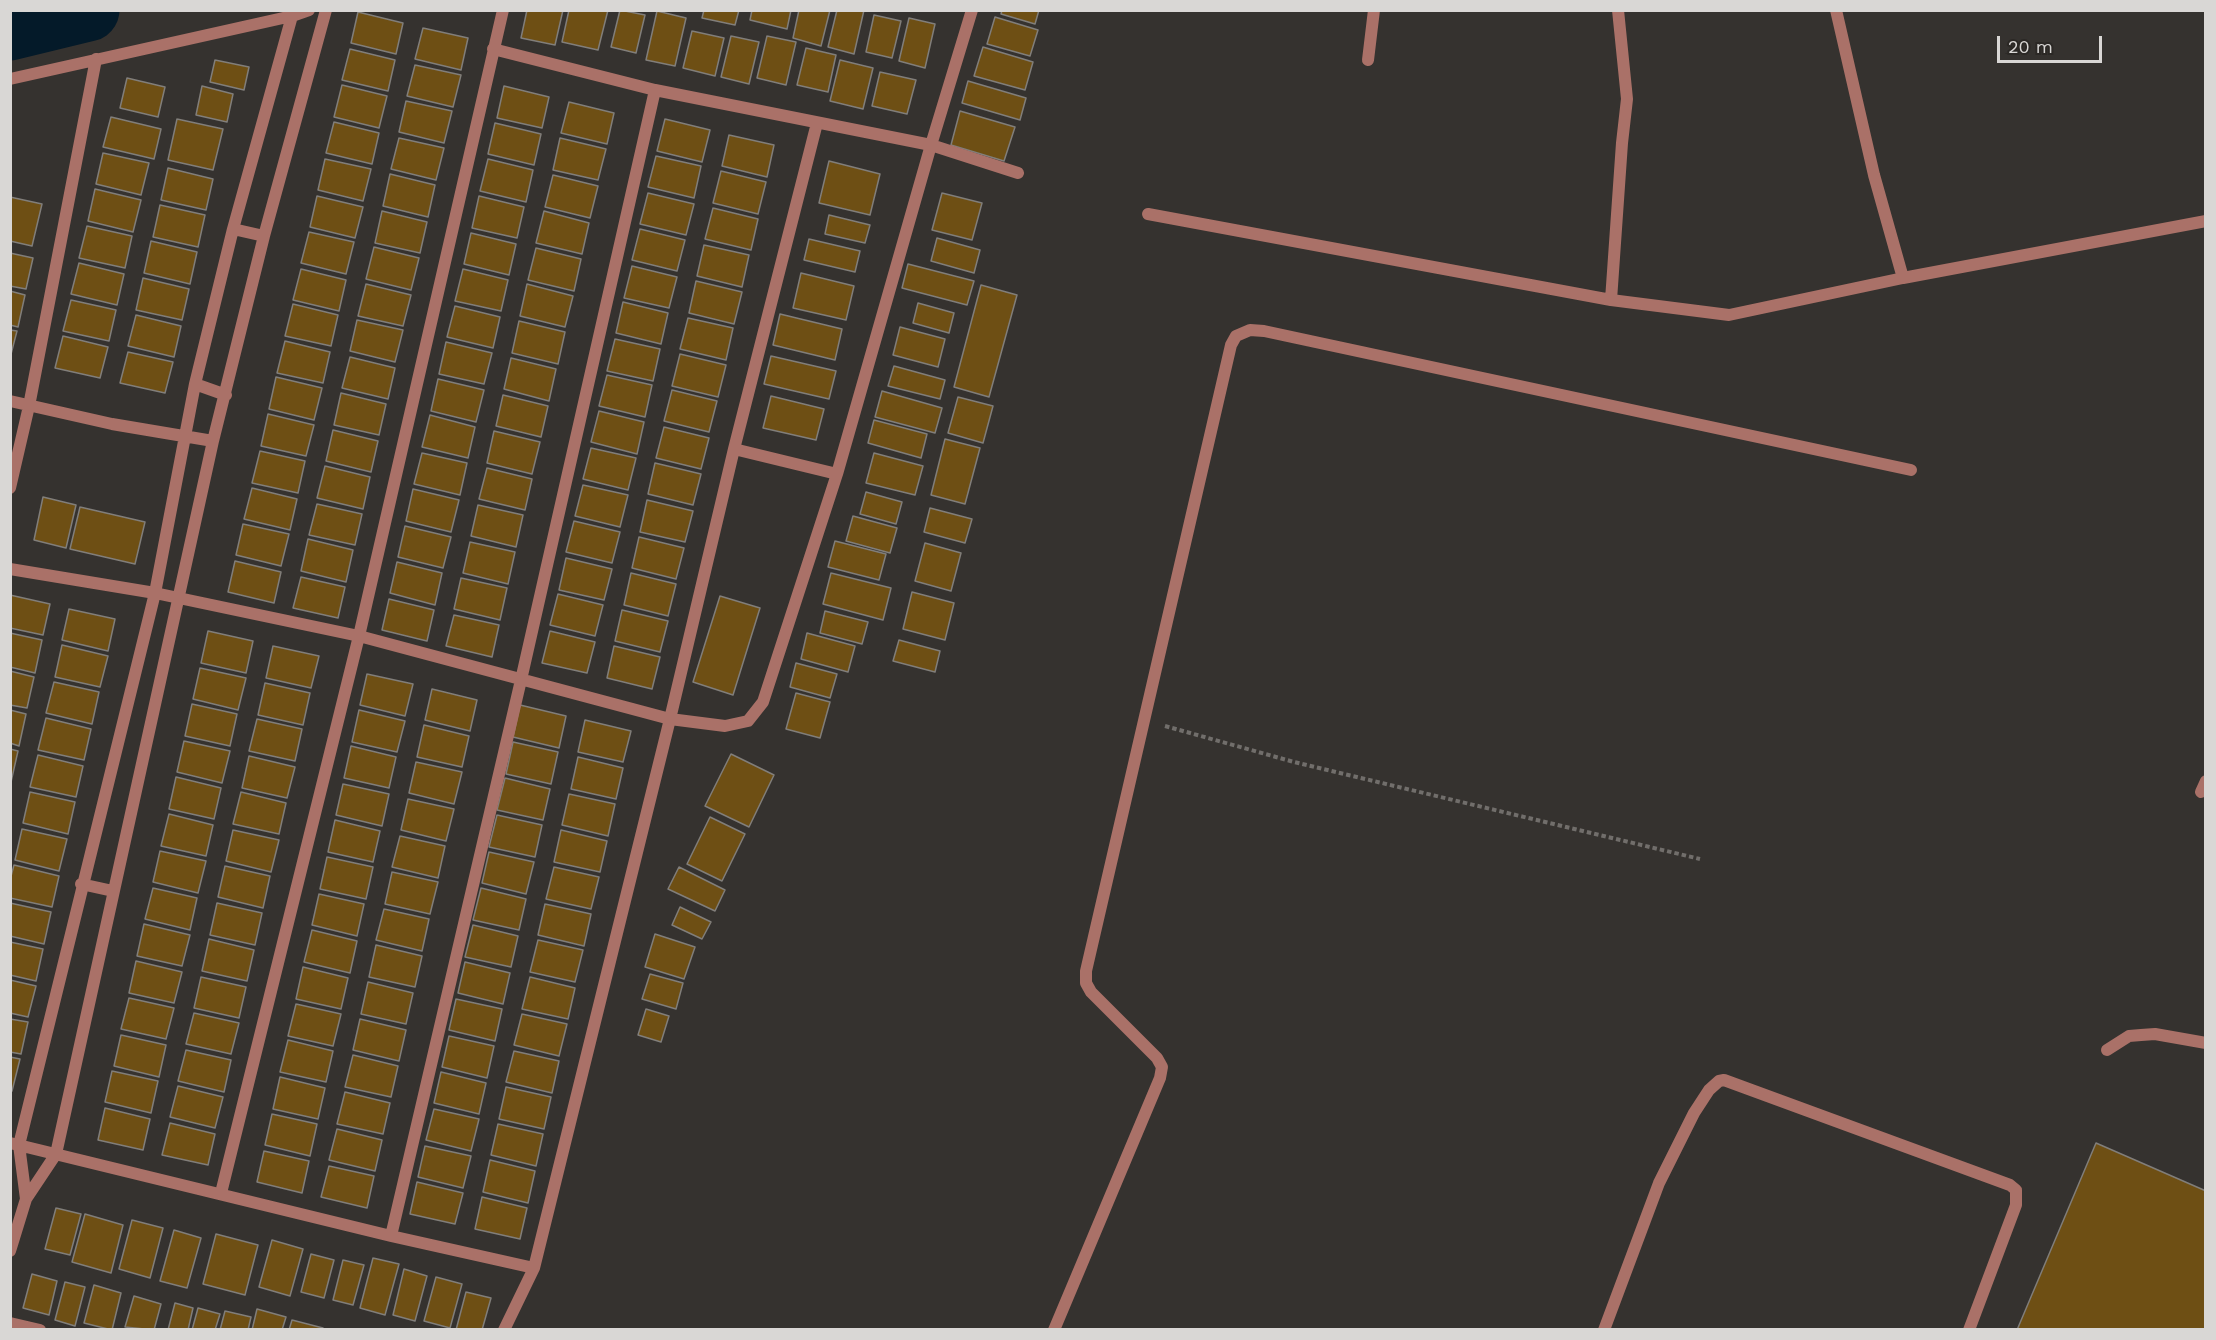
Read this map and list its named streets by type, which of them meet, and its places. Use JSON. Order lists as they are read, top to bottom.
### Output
{
  "scale_bar": "20 m"
}
